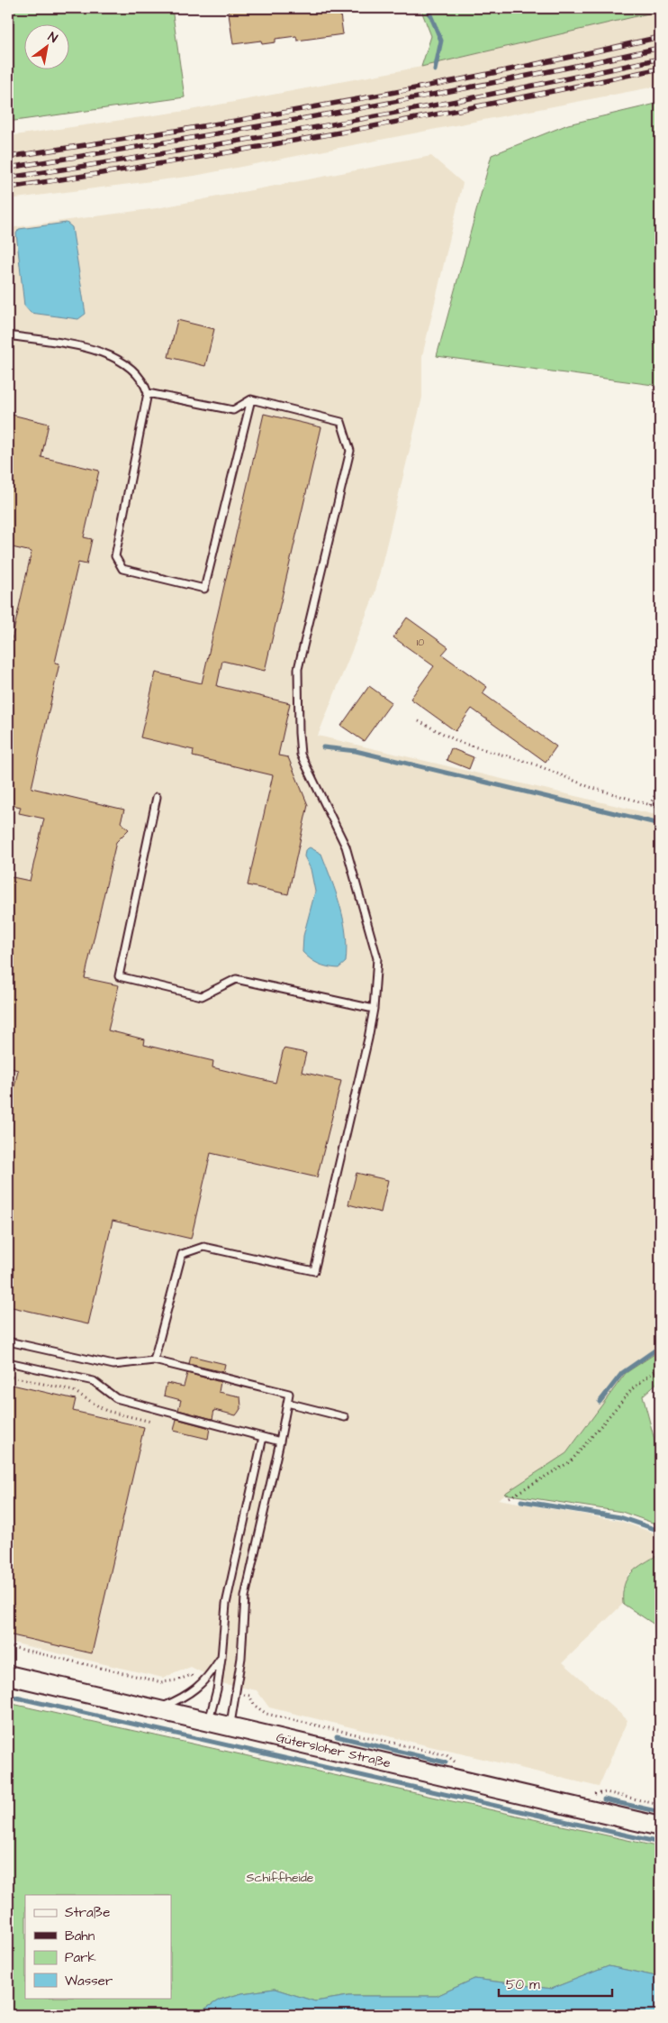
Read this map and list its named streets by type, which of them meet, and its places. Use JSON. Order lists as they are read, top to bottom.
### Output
{
  "streets": {
    "main road": ["Gütersloher Straße"]
  },
  "parks": ["Schiffheide"],
  "house_numbers": ["10"],
  "legend": [
    "Straße",
    "Bahn",
    "Park",
    "Wasser"
  ],
  "scale_bar": "50 m",
  "north": "top right"
}
